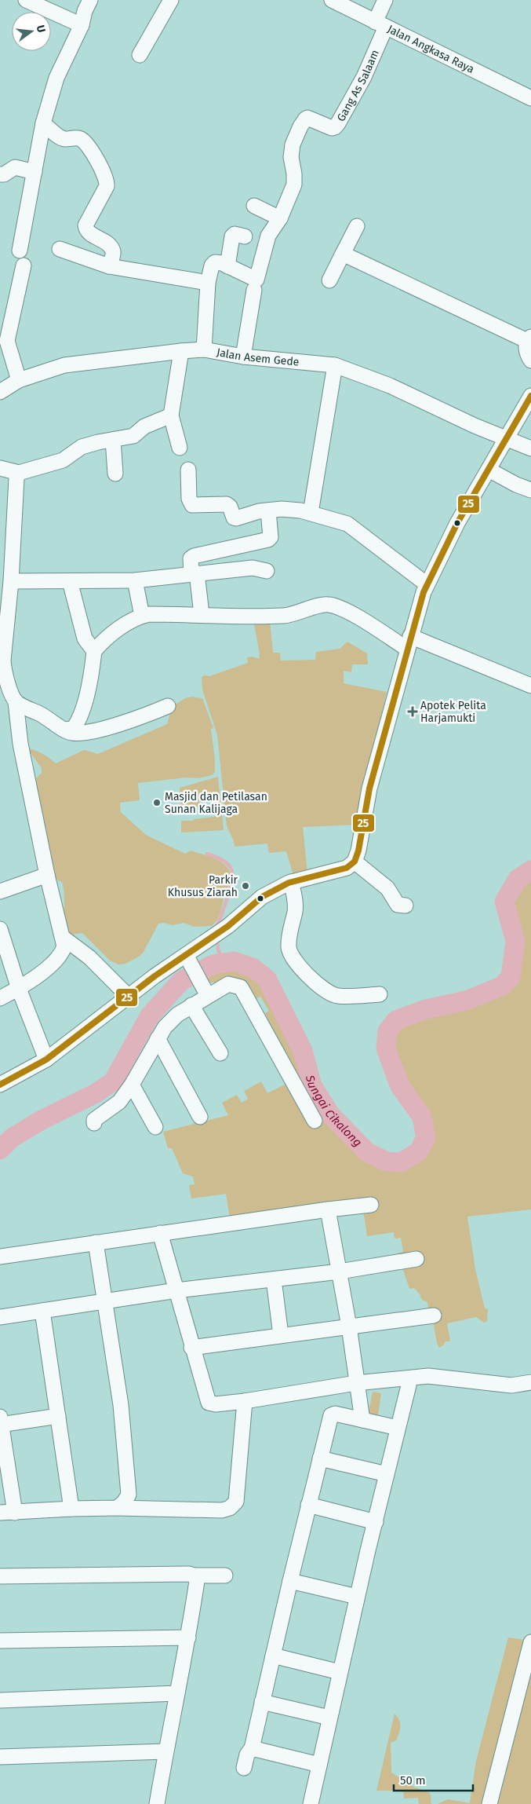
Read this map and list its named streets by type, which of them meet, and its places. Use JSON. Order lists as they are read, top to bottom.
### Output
{
  "streets": {
    "street": ["Jalan Angkasa Raya", "Gang As Salaam", "Jalan Asem Gede"]
  },
  "crossings": [
    ["Jalan Angkasa Raya", "Gang As Salaam"],
    ["Gang As Salaam", "Jalan Asem Gede"]
  ],
  "water": ["Sungai Cikalong"],
  "places": {
    "health": ["Apotek Pelita Harjamukti"],
    "other": ["Masjid dan Petilasan Sunan Kalijaga", "Parkir Khusus Ziarah"]
  },
  "lines": ["transit line 25"],
  "scale_bar": "50 m",
  "north": "right"
}
